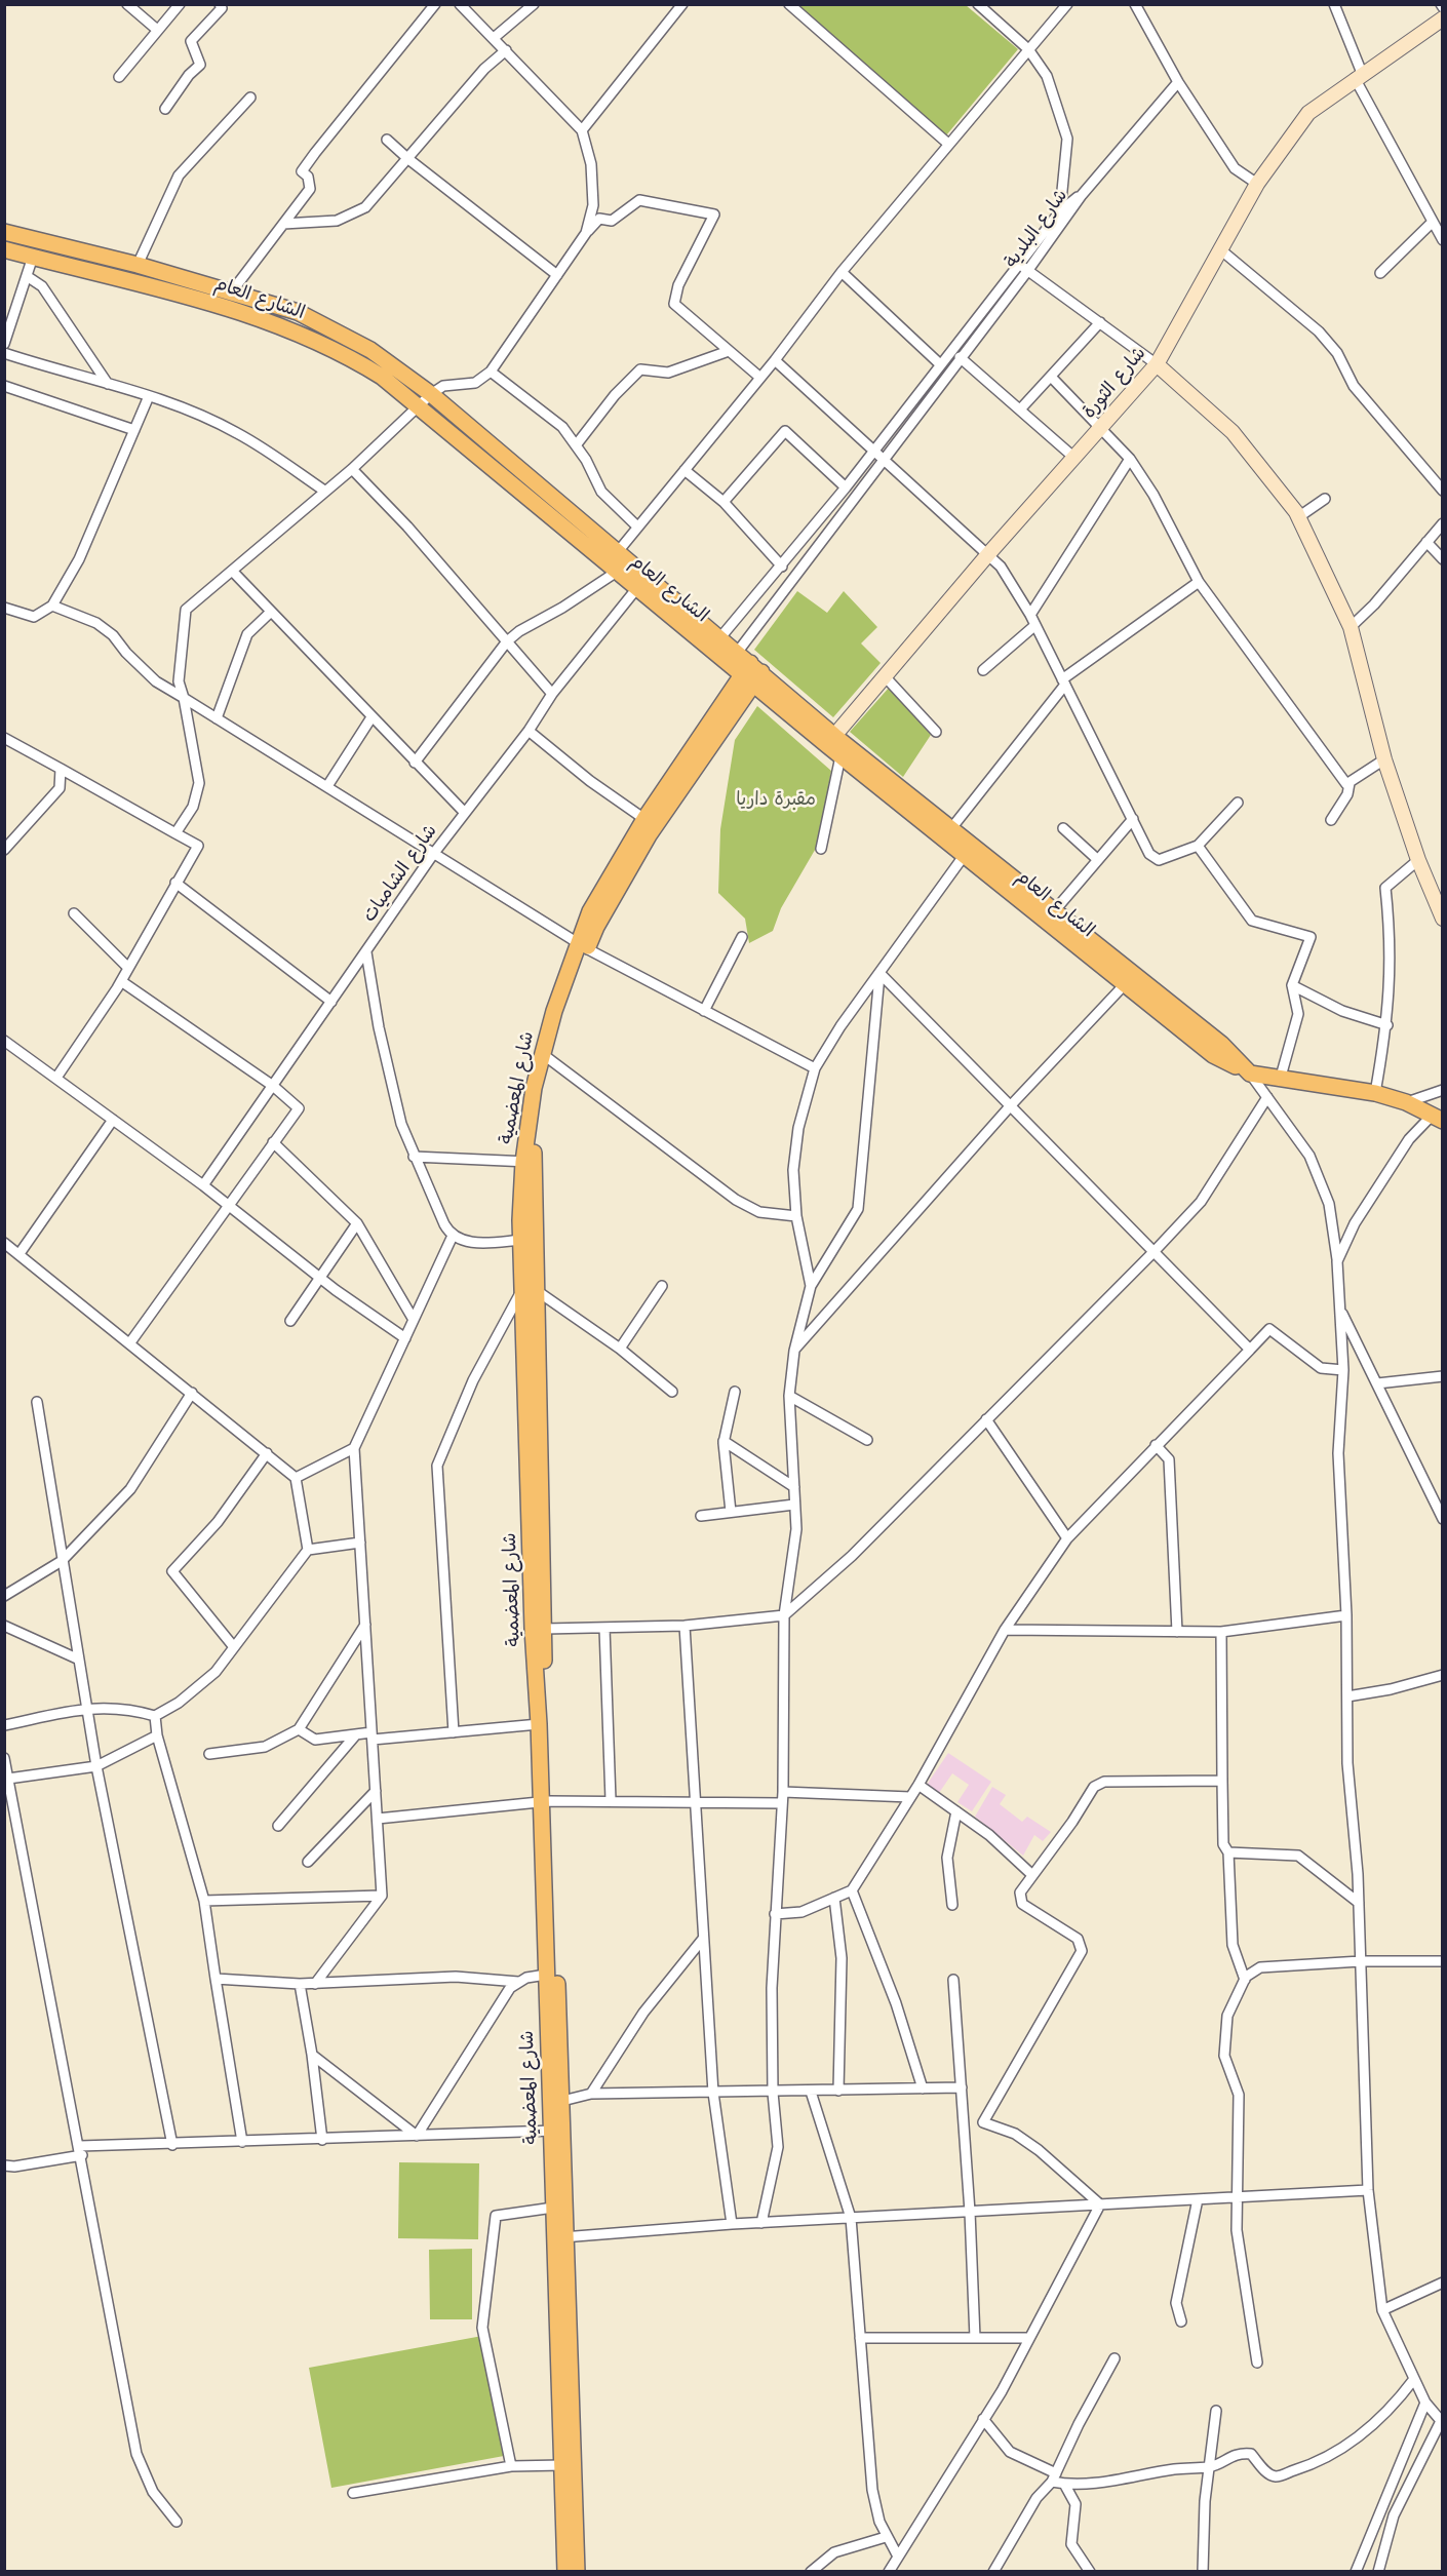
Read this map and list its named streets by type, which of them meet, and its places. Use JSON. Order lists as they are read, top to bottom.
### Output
{
  "streets": {
    "main road": ["الشارع العام", "شارع الثورة", "شارع المعضمية"],
    "street": ["شارع البلدية", "شارع الشاميات"]
  },
  "crossings": [
    ["شارع البلدية", "الشارع العام"],
    ["الشارع العام", "شارع الثورة"],
    ["الشارع العام", "شارع الشاميات"],
    ["الشارع العام", "شارع المعضمية"]
  ],
  "parks": ["مقبرة داريا"]
}
